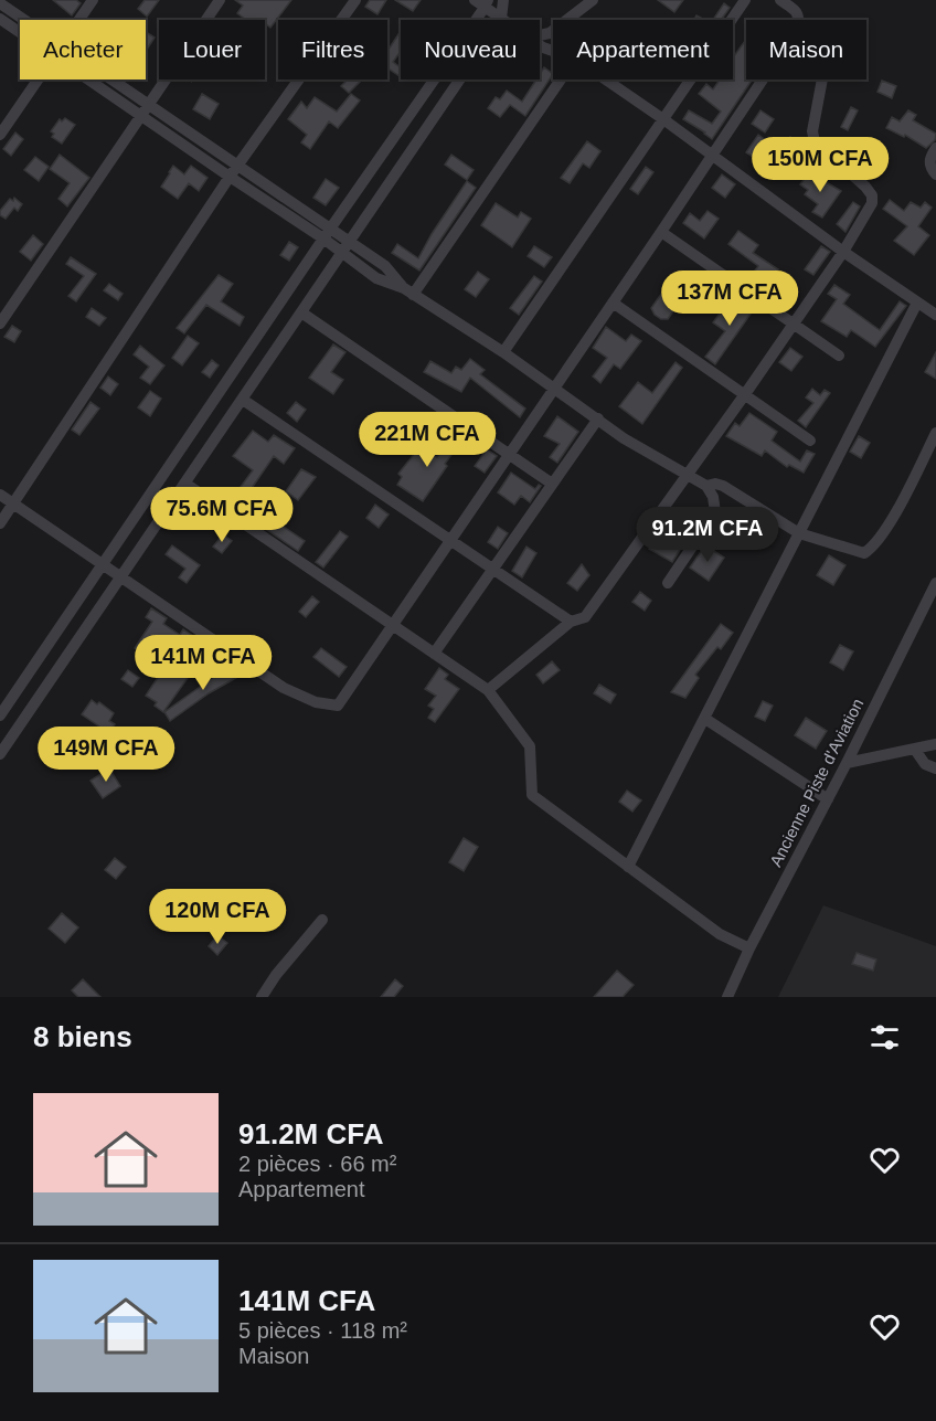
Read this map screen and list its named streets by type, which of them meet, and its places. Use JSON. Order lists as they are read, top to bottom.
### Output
{
  "streets": {
    "street": ["Ancienne Piste d'Aviation"]
  },
  "page": {
    "chip": [
      "Acheter",
      "Louer",
      "Filtres",
      "Nouveau",
      "Appartement",
      "Maison"
    ],
    "price": [
      "150M CFA",
      "137M CFA",
      "221M CFA",
      "75.6M CFA",
      "91.2M CFA",
      "141M CFA",
      "149M CFA",
      "120M CFA"
    ],
    "heading": "8 biens",
    "list": [
      {
        "name": "91.2M CFA",
        "note": "2 pièces · 66 m² · Appartement"
      },
      {
        "name": "141M CFA",
        "note": "5 pièces · 118 m² · Maison"
      }
    ]
  }
}
